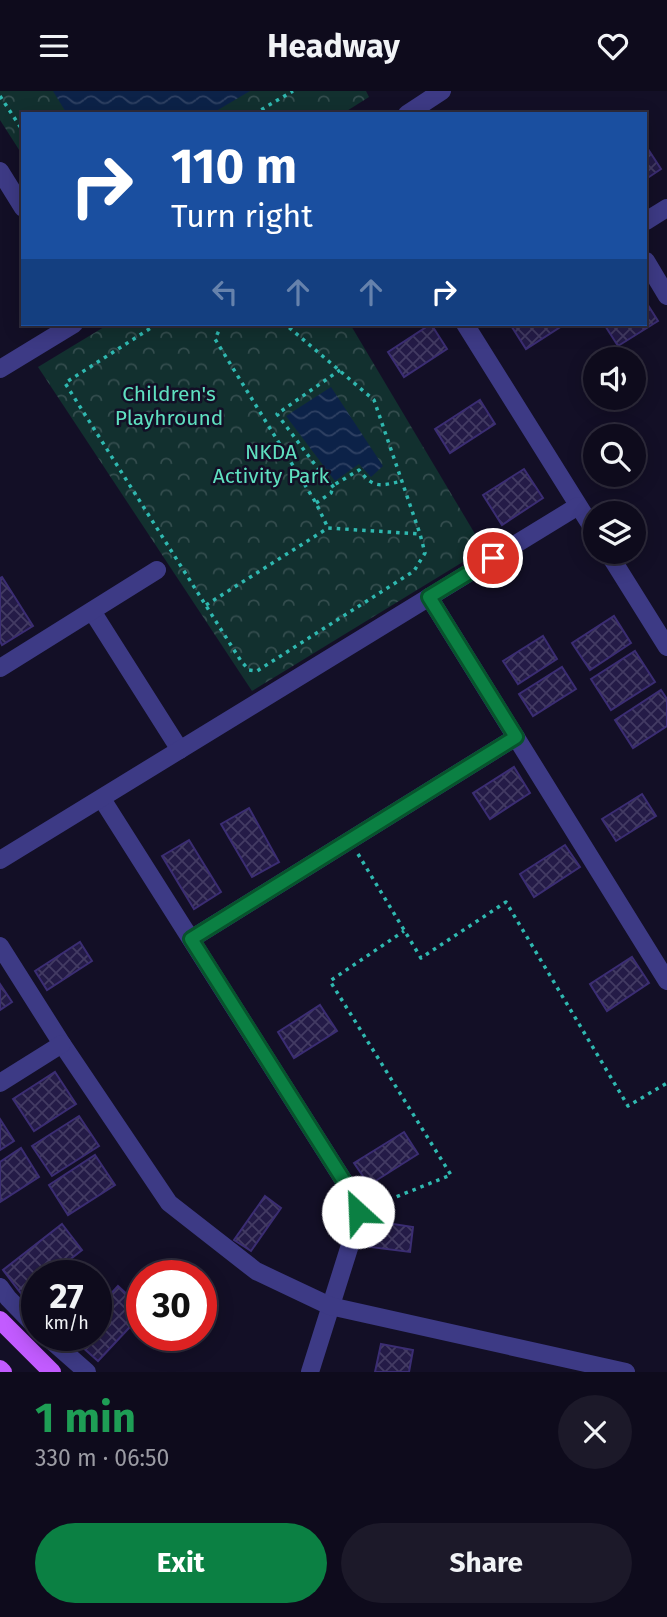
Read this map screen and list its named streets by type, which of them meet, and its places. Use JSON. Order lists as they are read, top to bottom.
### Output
{
  "parks": ["Children's Playhround", "NKDA Activity Park"],
  "page": {
    "header": "Headway",
    "turn": ["110 m", "Turn right"],
    "speed": "27 km/h",
    "limit": "30",
    "heading": ["1 min", "330 m · 06:50"],
    "buttons": ["Exit", "Share"]
  }
}
